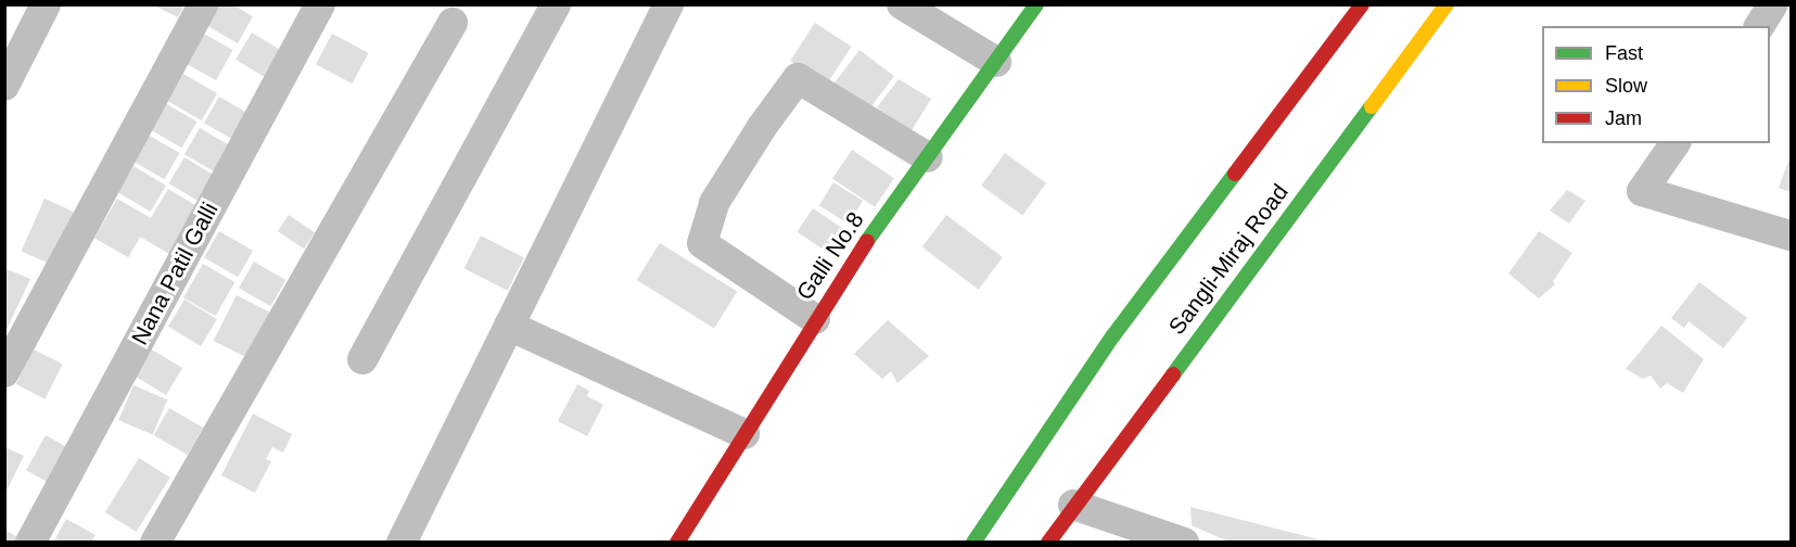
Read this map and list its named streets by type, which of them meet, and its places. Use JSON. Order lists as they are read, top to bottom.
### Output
{
  "streets": {
    "main road": ["Galli No.8", "Sangli-Miraj Road"],
    "street": ["Nana Patil Galli"]
  },
  "legend": ["Fast", "Slow", "Jam"]
}
